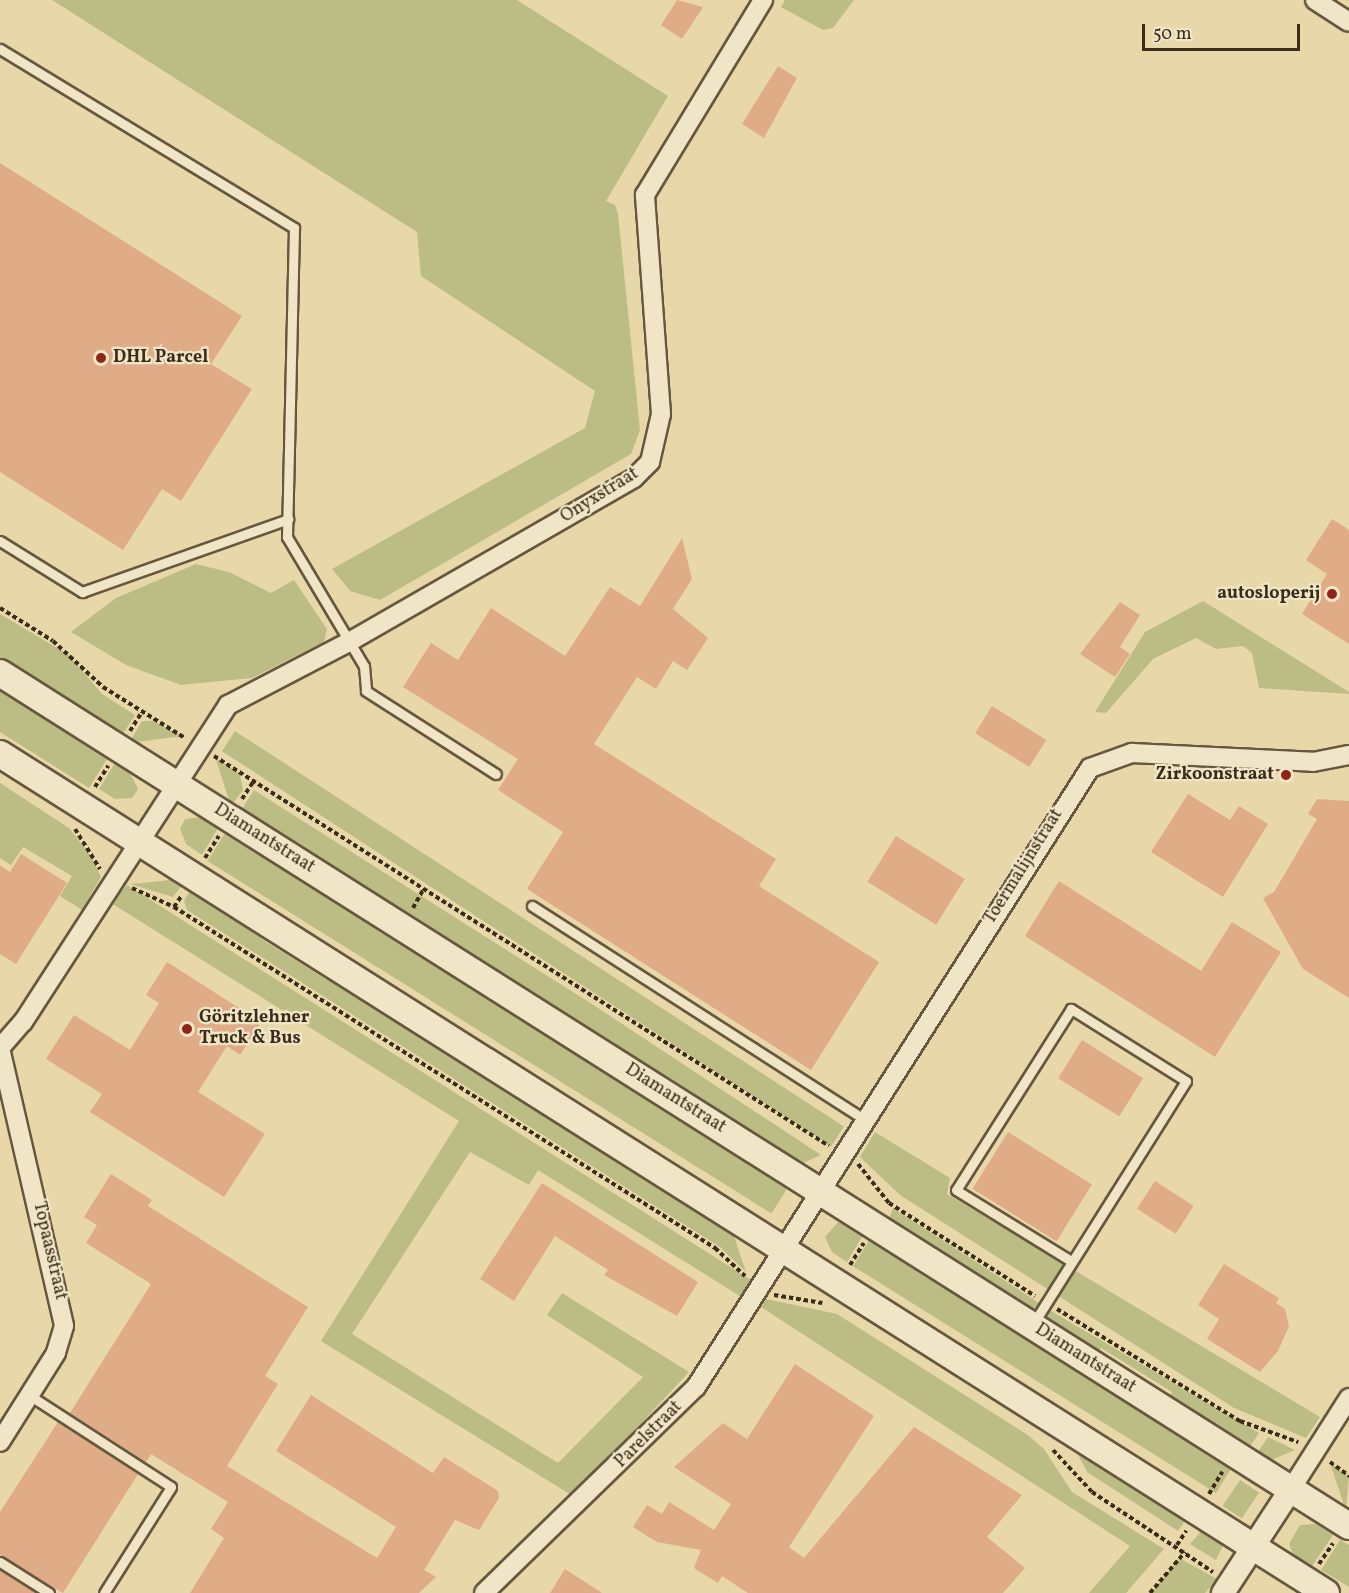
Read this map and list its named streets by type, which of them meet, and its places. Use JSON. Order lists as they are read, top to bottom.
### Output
{
  "streets": {
    "main road": ["Diamantstraat"],
    "street": [
      "Onyxstraat",
      "Toermalijnstraat",
      "Topaasstraat",
      "Parelstraat"
    ]
  },
  "crossings": [
    ["Onyxstraat", "Diamantstraat"],
    ["Onyxstraat", "Topaasstraat"],
    ["Diamantstraat", "Toermalijnstraat"],
    ["Toermalijnstraat", "Parelstraat"]
  ],
  "places": [
    "DHL Parcel",
    "autosloperij",
    "Zirkoonstraat",
    "Göritzlehner Truck & Bus"
  ],
  "scale_bar": "50 m"
}
